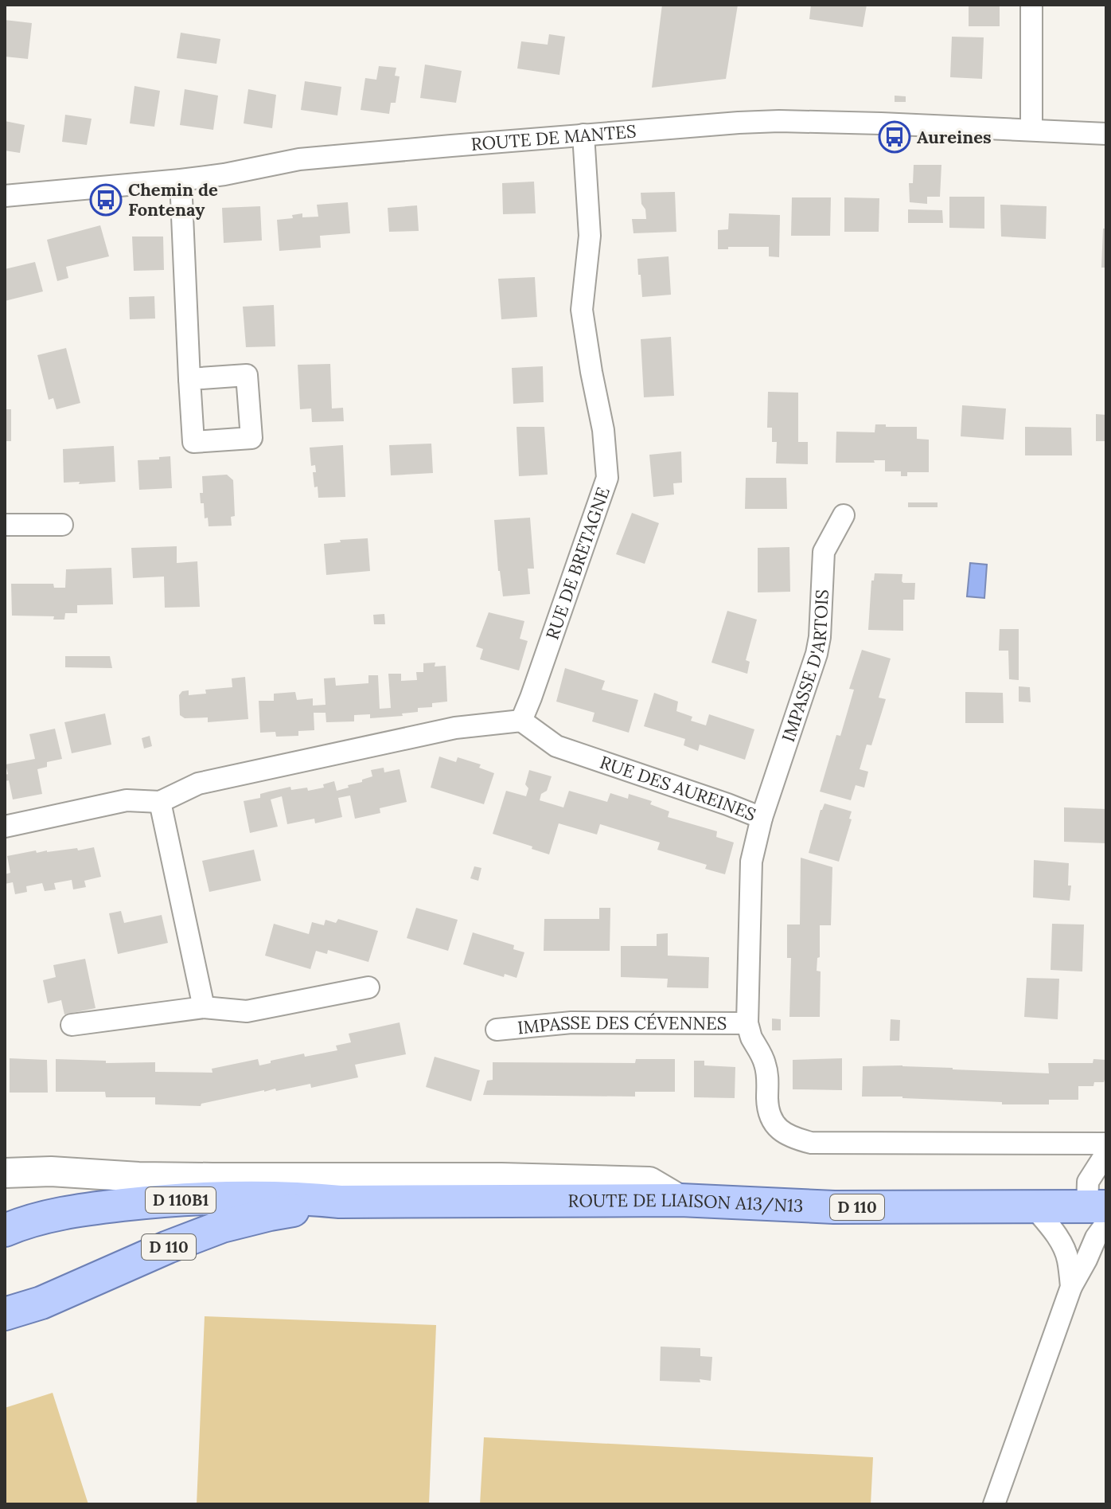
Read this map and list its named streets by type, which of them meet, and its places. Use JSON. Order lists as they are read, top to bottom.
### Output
{
  "streets": {
    "main road": ["D 110B1", "ROUTE DE LIAISON A13/N13", "D 110"],
    "street": [
      "ROUTE DE MANTES",
      "RUE DE BRETAGNE",
      "IMPASSE D'ARTOIS",
      "RUE DES AUREINES",
      "IMPASSE DES CÉVENNES"
    ]
  },
  "crossings": [
    ["ROUTE DE MANTES", "RUE DE BRETAGNE"],
    ["RUE DE BRETAGNE", "RUE DES AUREINES"],
    ["IMPASSE D'ARTOIS", "RUE DES AUREINES"],
    ["RUE DES AUREINES", "IMPASSE DES CÉVENNES"],
    ["D 110B1", "ROUTE DE LIAISON A13/N13"],
    ["D 110B1", "D 110"],
    ["ROUTE DE LIAISON A13/N13", "D 110"]
  ],
  "places": {
    "bus stop": ["Aureines", "Chemin de Fontenay"]
  }
}
